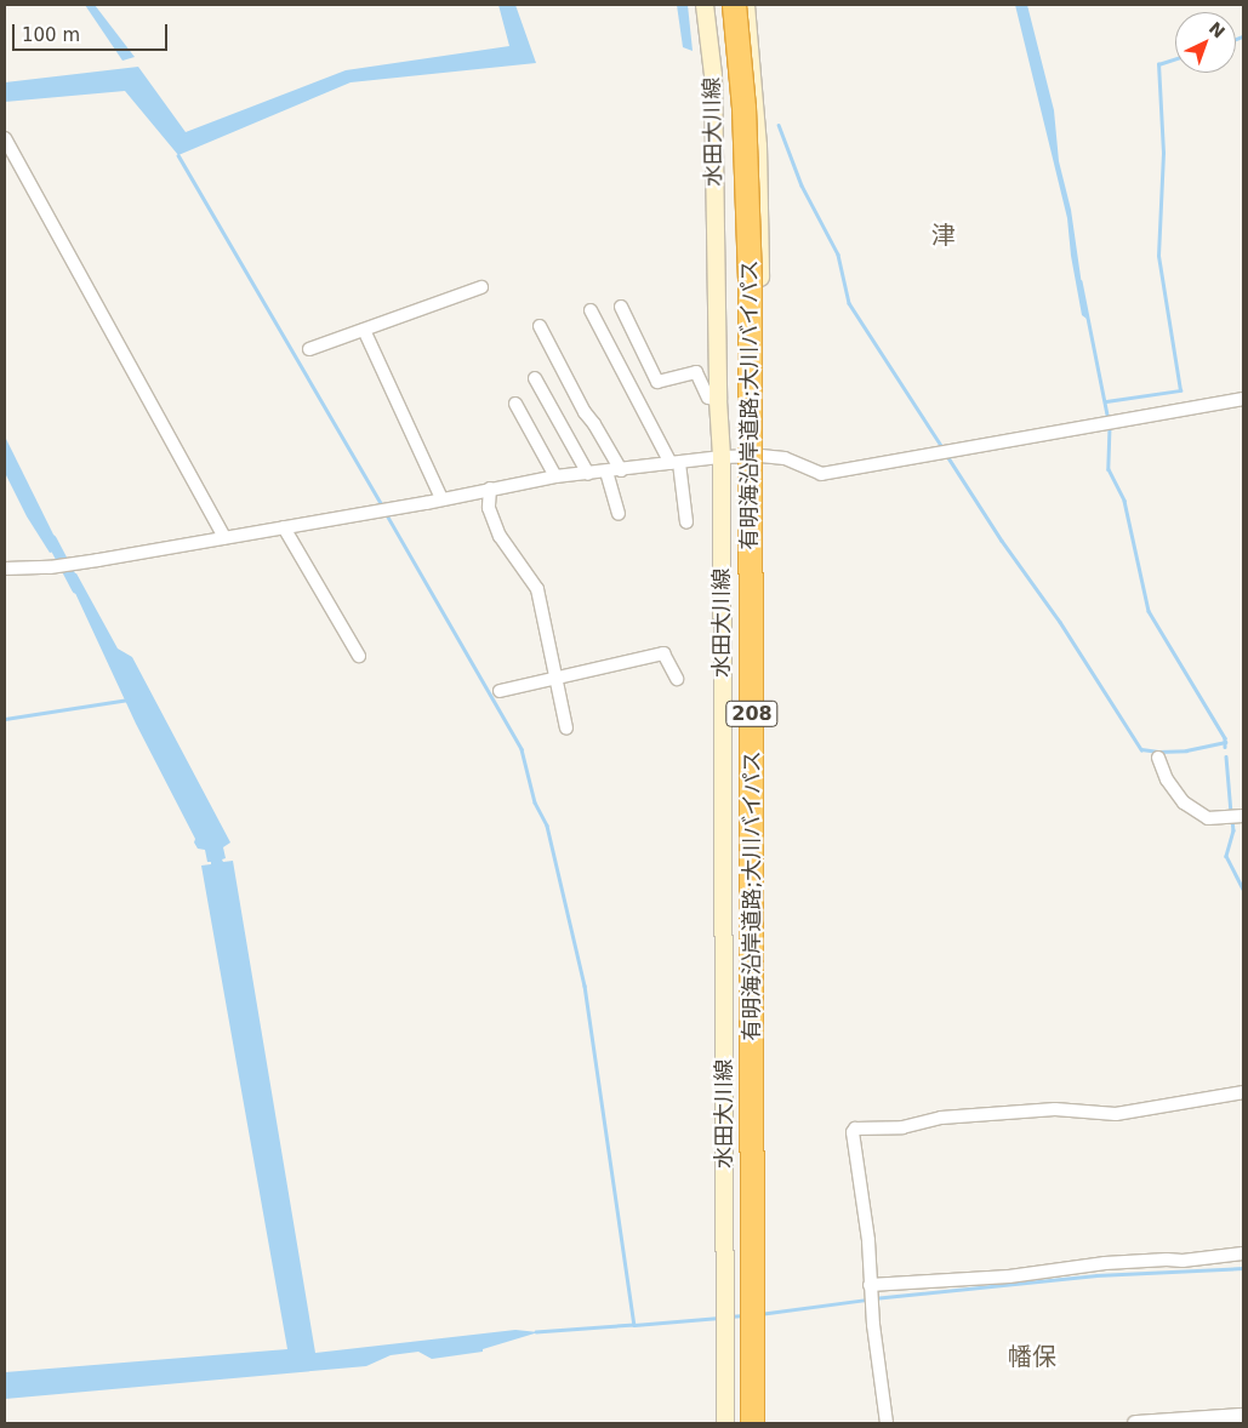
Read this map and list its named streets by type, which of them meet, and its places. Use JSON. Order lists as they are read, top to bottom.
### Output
{
  "streets": {
    "highway": ["有明海沿岸道路;大川バイパス", "208"],
    "main road": ["水田大川線"]
  },
  "districts": ["津", "幡保"],
  "scale_bar": "100 m",
  "north": "top right"
}
